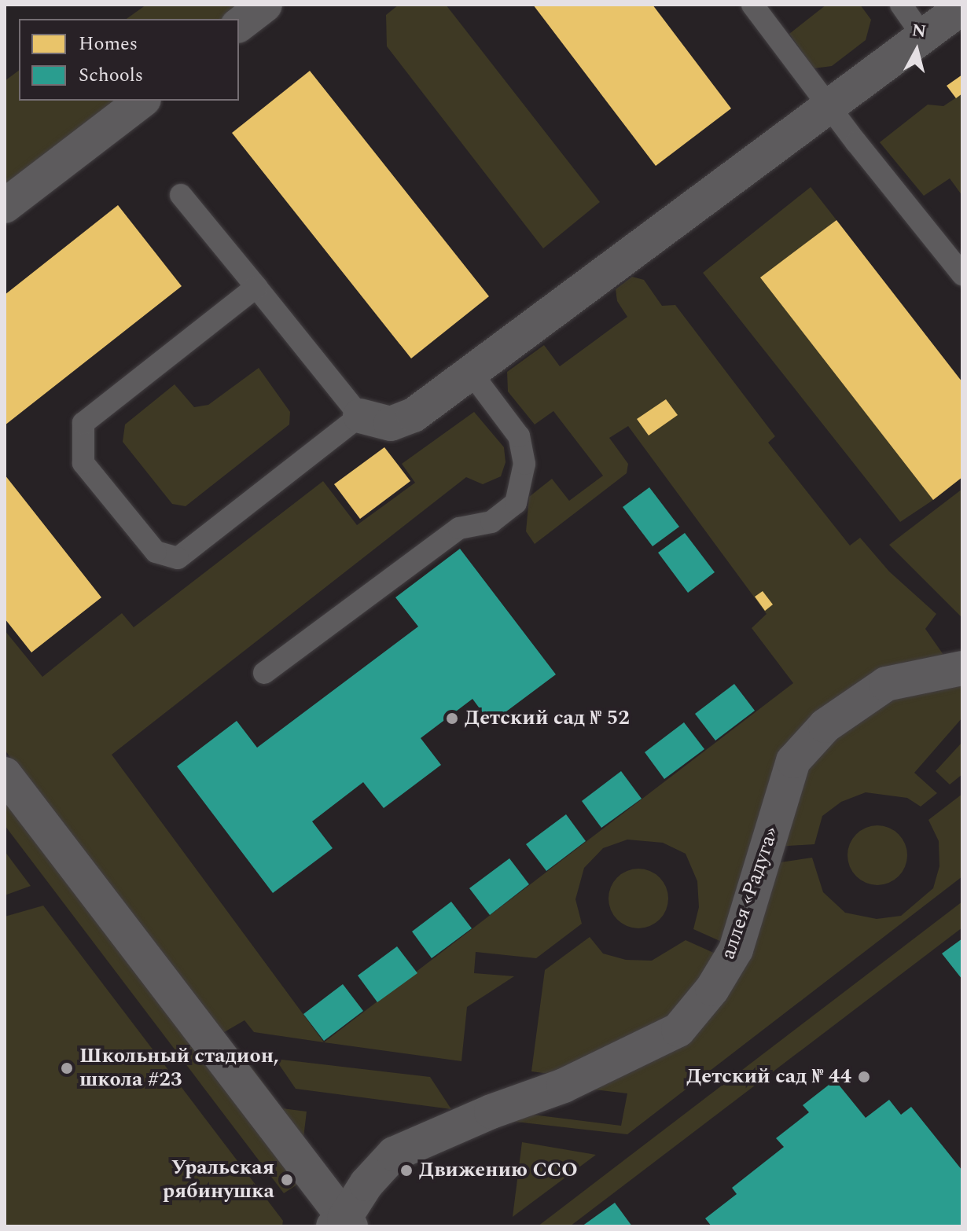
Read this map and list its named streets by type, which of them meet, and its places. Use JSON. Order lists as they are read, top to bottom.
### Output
{
  "streets": {
    "street": ["аллея «Радуга»"]
  },
  "places": [
    "Детский сад № 52",
    "Школьный стадион, школа #23",
    "Детский сад № 44",
    "Движению ССО",
    "Уральская рябинушка"
  ],
  "legend": ["Homes", "Schools"],
  "north": "top"
}
